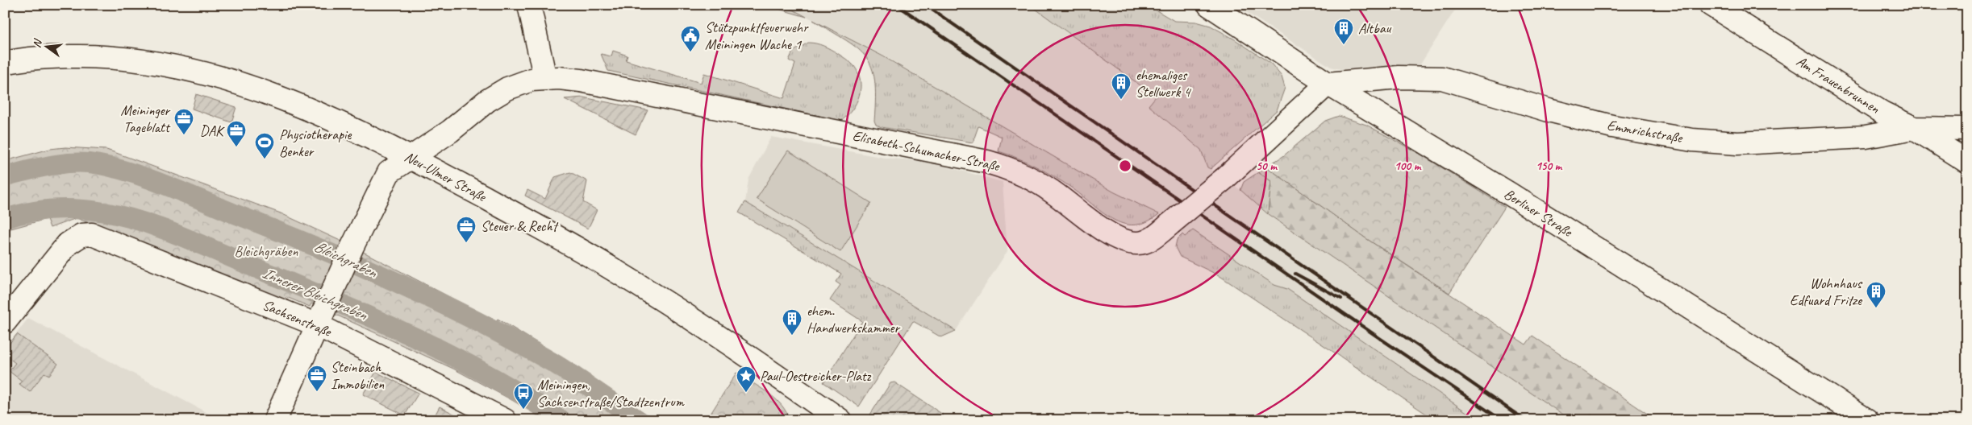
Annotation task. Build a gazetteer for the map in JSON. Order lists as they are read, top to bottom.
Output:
{
  "streets": {
    "street": [
      "Am Frauenbrunnen",
      "Emmrichstraße",
      "Elisabeth-Schumacher-Straße",
      "Neu-Ulmer Straße",
      "Berliner Straße",
      "Sachsenstraße"
    ]
  },
  "crossings": [
    ["Am Frauenbrunnen", "Emmrichstraße"],
    ["Emmrichstraße", "Elisabeth-Schumacher-Straße"],
    ["Emmrichstraße", "Berliner Straße"],
    ["Elisabeth-Schumacher-Straße", "Neu-Ulmer Straße"],
    ["Elisabeth-Schumacher-Straße", "Berliner Straße"],
    ["Elisabeth-Schumacher-Straße", "Sachsenstraße"]
  ],
  "water": ["Bleichgraben", "Innerer Bleichgraben"],
  "parks": ["Bleichgräben"],
  "places": {
    "building": [
      "Altbau",
      "ehemaliges Stellwerk 4",
      "Wohnhaus Edfuard Fritze",
      "ehem. Handwerkskammer"
    ],
    "public building": ["Stützpunktfeuerwehr Meiningen Wache 1"],
    "office": [
      "Meininger Tageblatt",
      "DAK",
      "Steuer & Recht",
      "Steinbach Immobilien"
    ],
    "sports": ["Physiotherapie Benker"],
    "place": ["Paul-Oestreicher-Platz"],
    "bus stop": ["Meiningen, Sachsenstraße/Stadtzentrum"]
  },
  "north": "left",
  "rings": ["50 m", "100 m", "150 m"]
}
